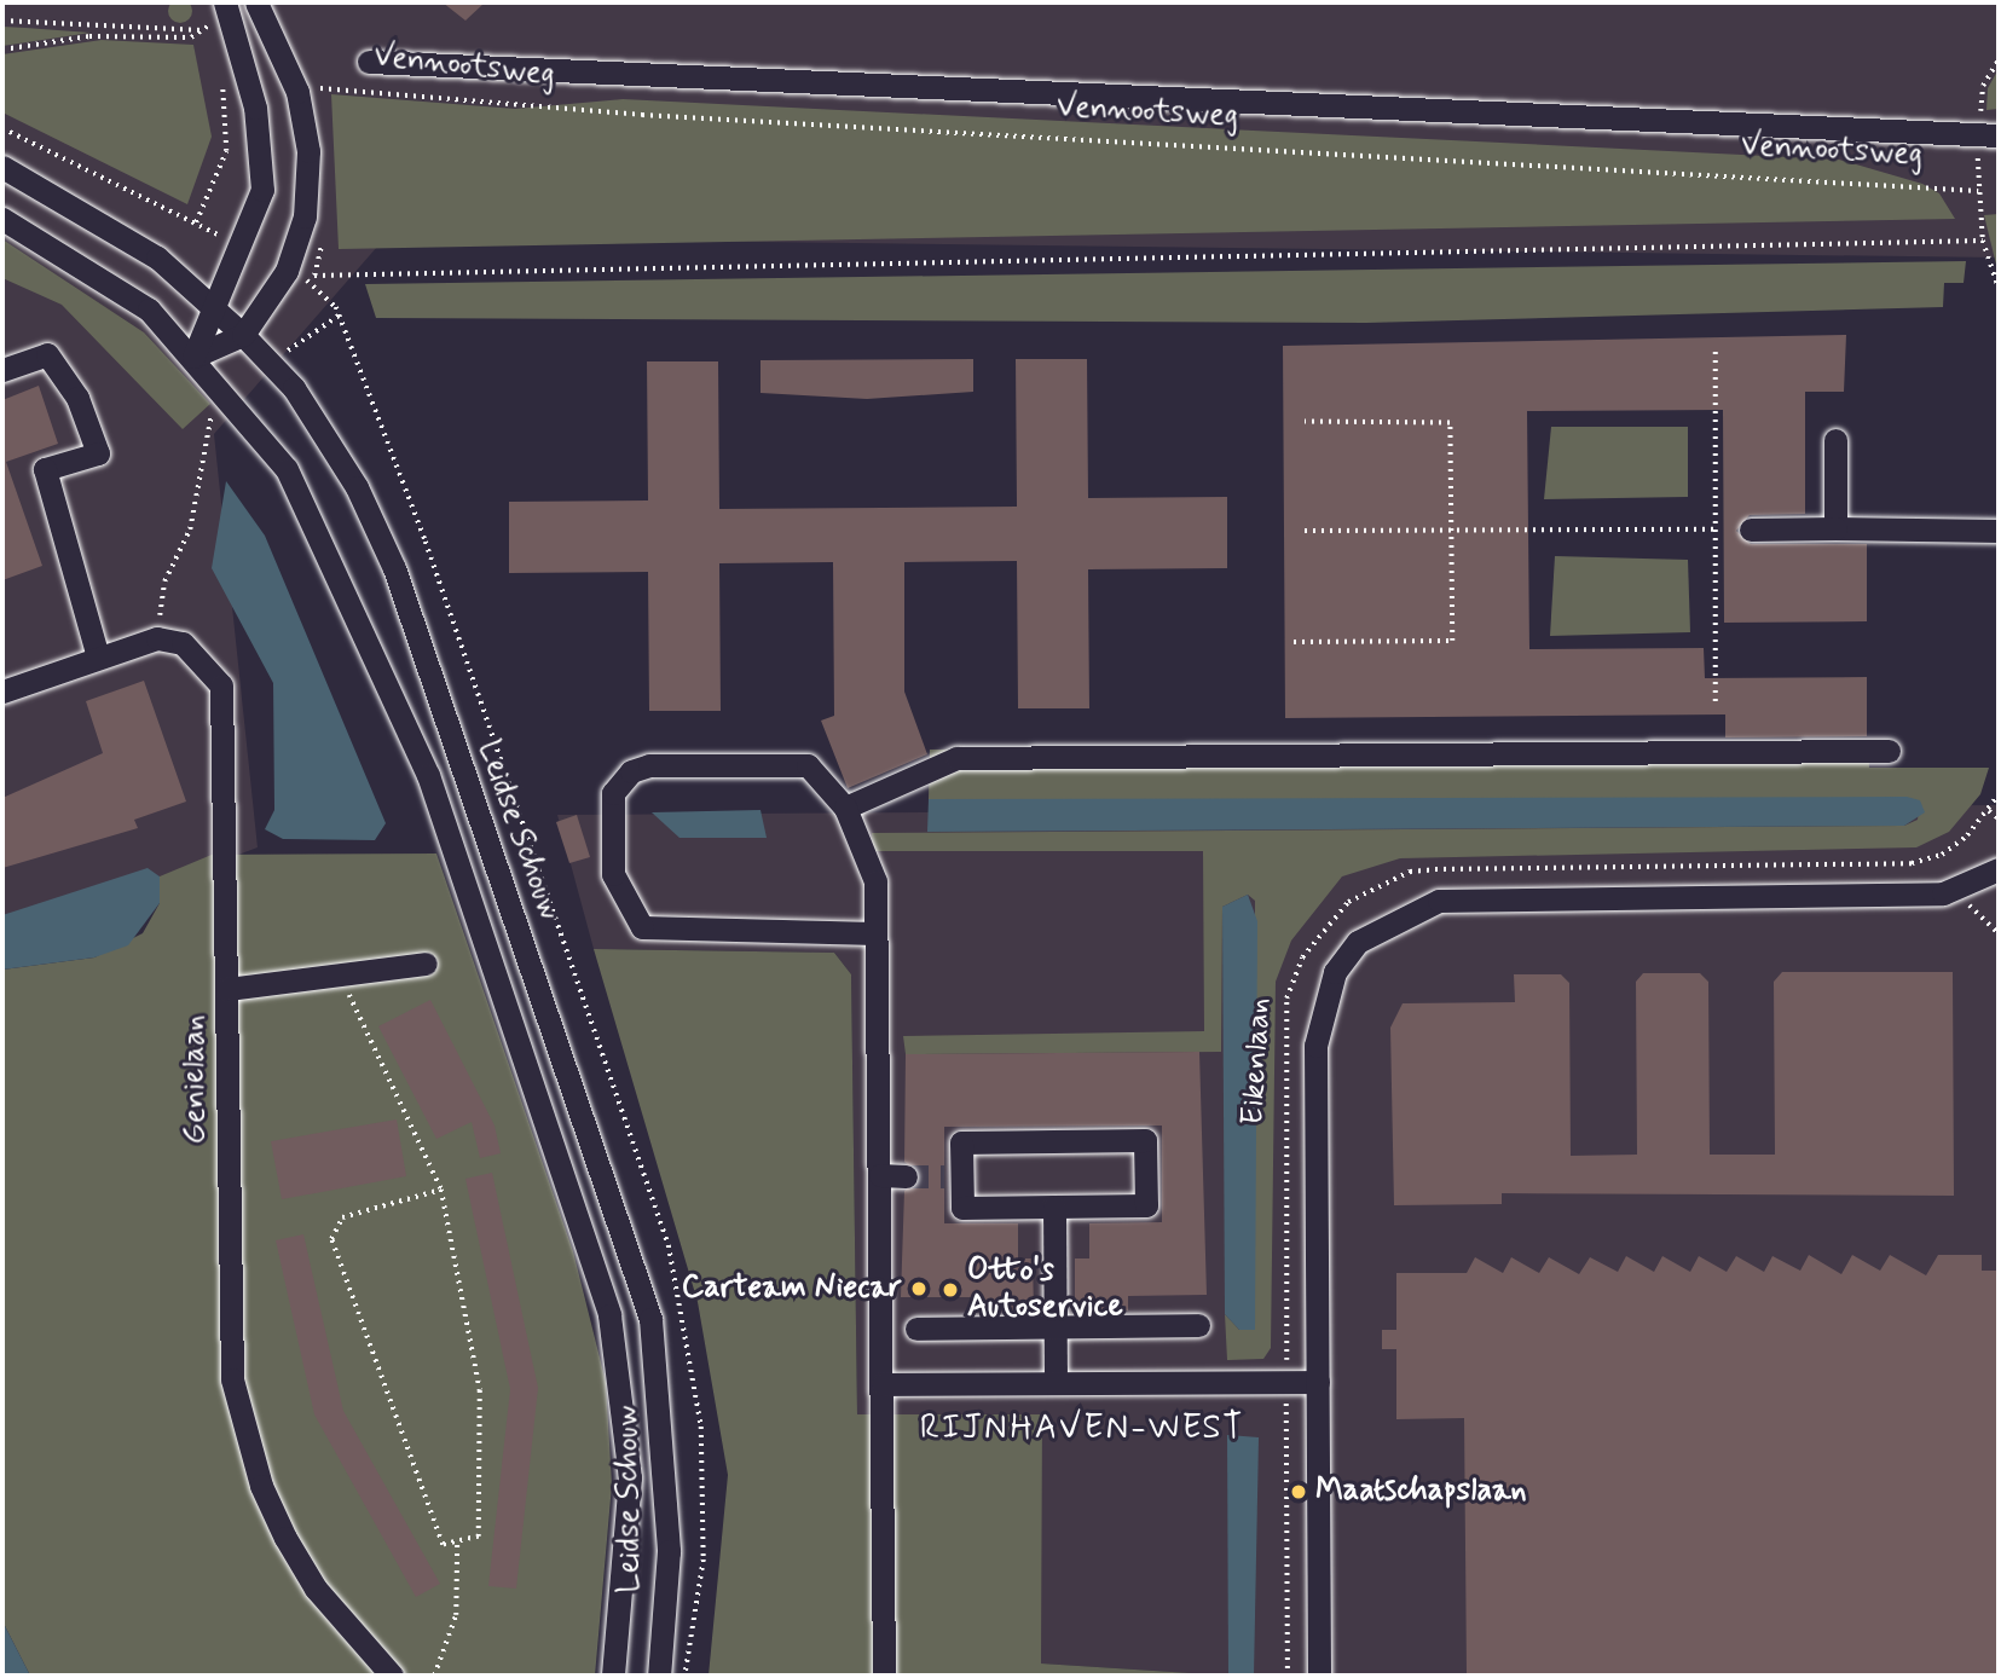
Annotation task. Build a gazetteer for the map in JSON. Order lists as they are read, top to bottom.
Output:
{
  "streets": {
    "street": [
      "Vennootsweg",
      "Leidse Schouw",
      "Eikenlaan",
      "Genielaan"
    ]
  },
  "districts": ["RIJNHAVEN-WEST"],
  "places": ["Carteam Niecar", "Otto's Autoservice", "Maatschapslaan"]
}
